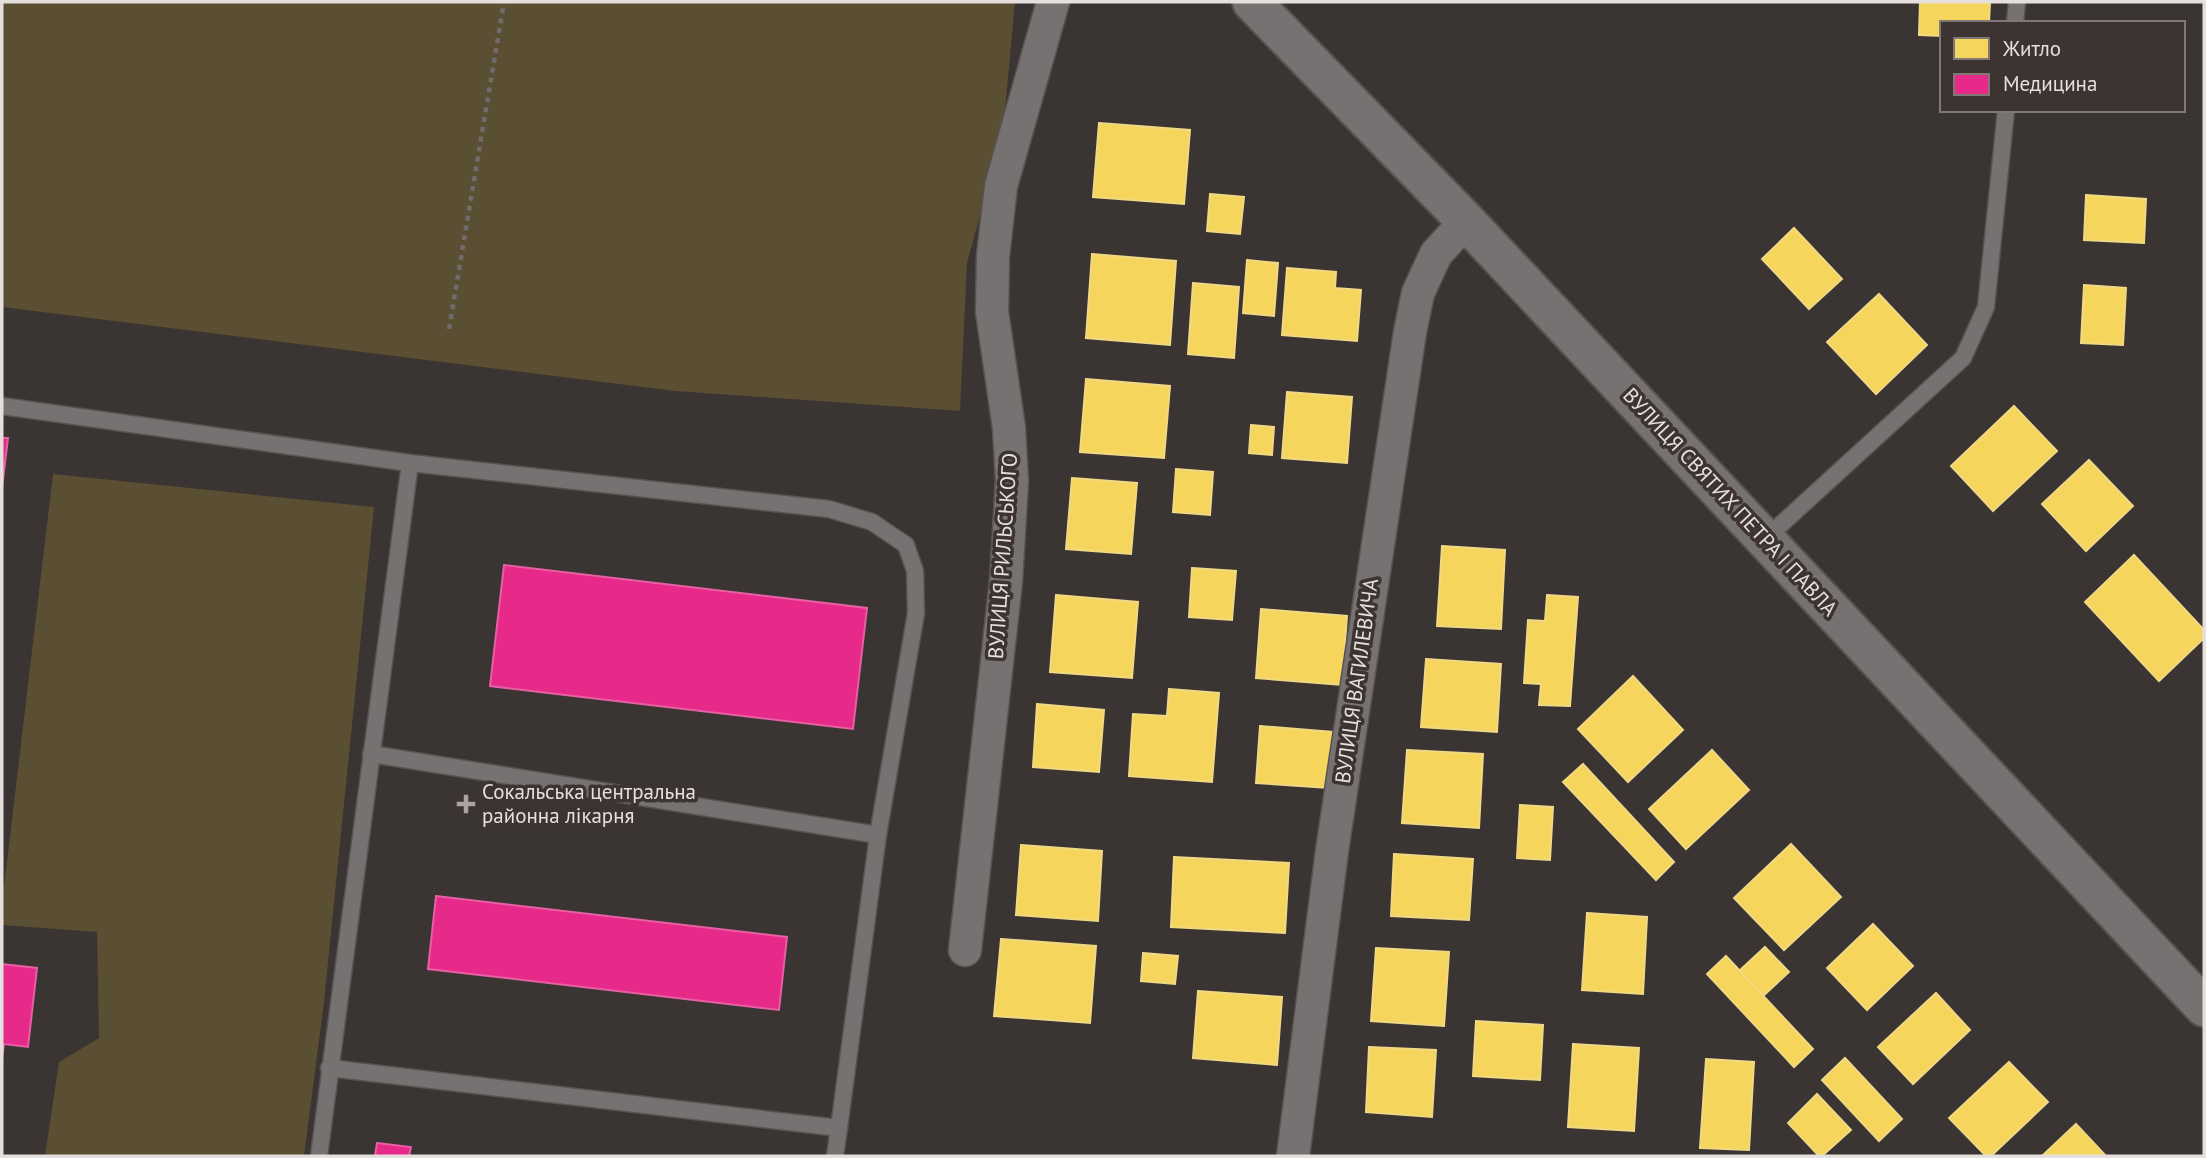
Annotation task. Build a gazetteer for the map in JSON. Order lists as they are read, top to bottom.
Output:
{
  "streets": {
    "street": ["ВУЛИЦЯ СВЯТИХ ПЕТРА І ПАВЛА", "ВУЛИЦЯ РИЛЬСЬКОГО", "ВУЛИЦЯ ВАГИЛЕВИЧА"]
  },
  "crossings": [
    ["ВУЛИЦЯ СВЯТИХ ПЕТРА І ПАВЛА", "ВУЛИЦЯ ВАГИЛЕВИЧА"]
  ],
  "places": {
    "health": ["Сокальська центральна районна лікарня"]
  },
  "legend": ["Житло", "Медицина"]
}
